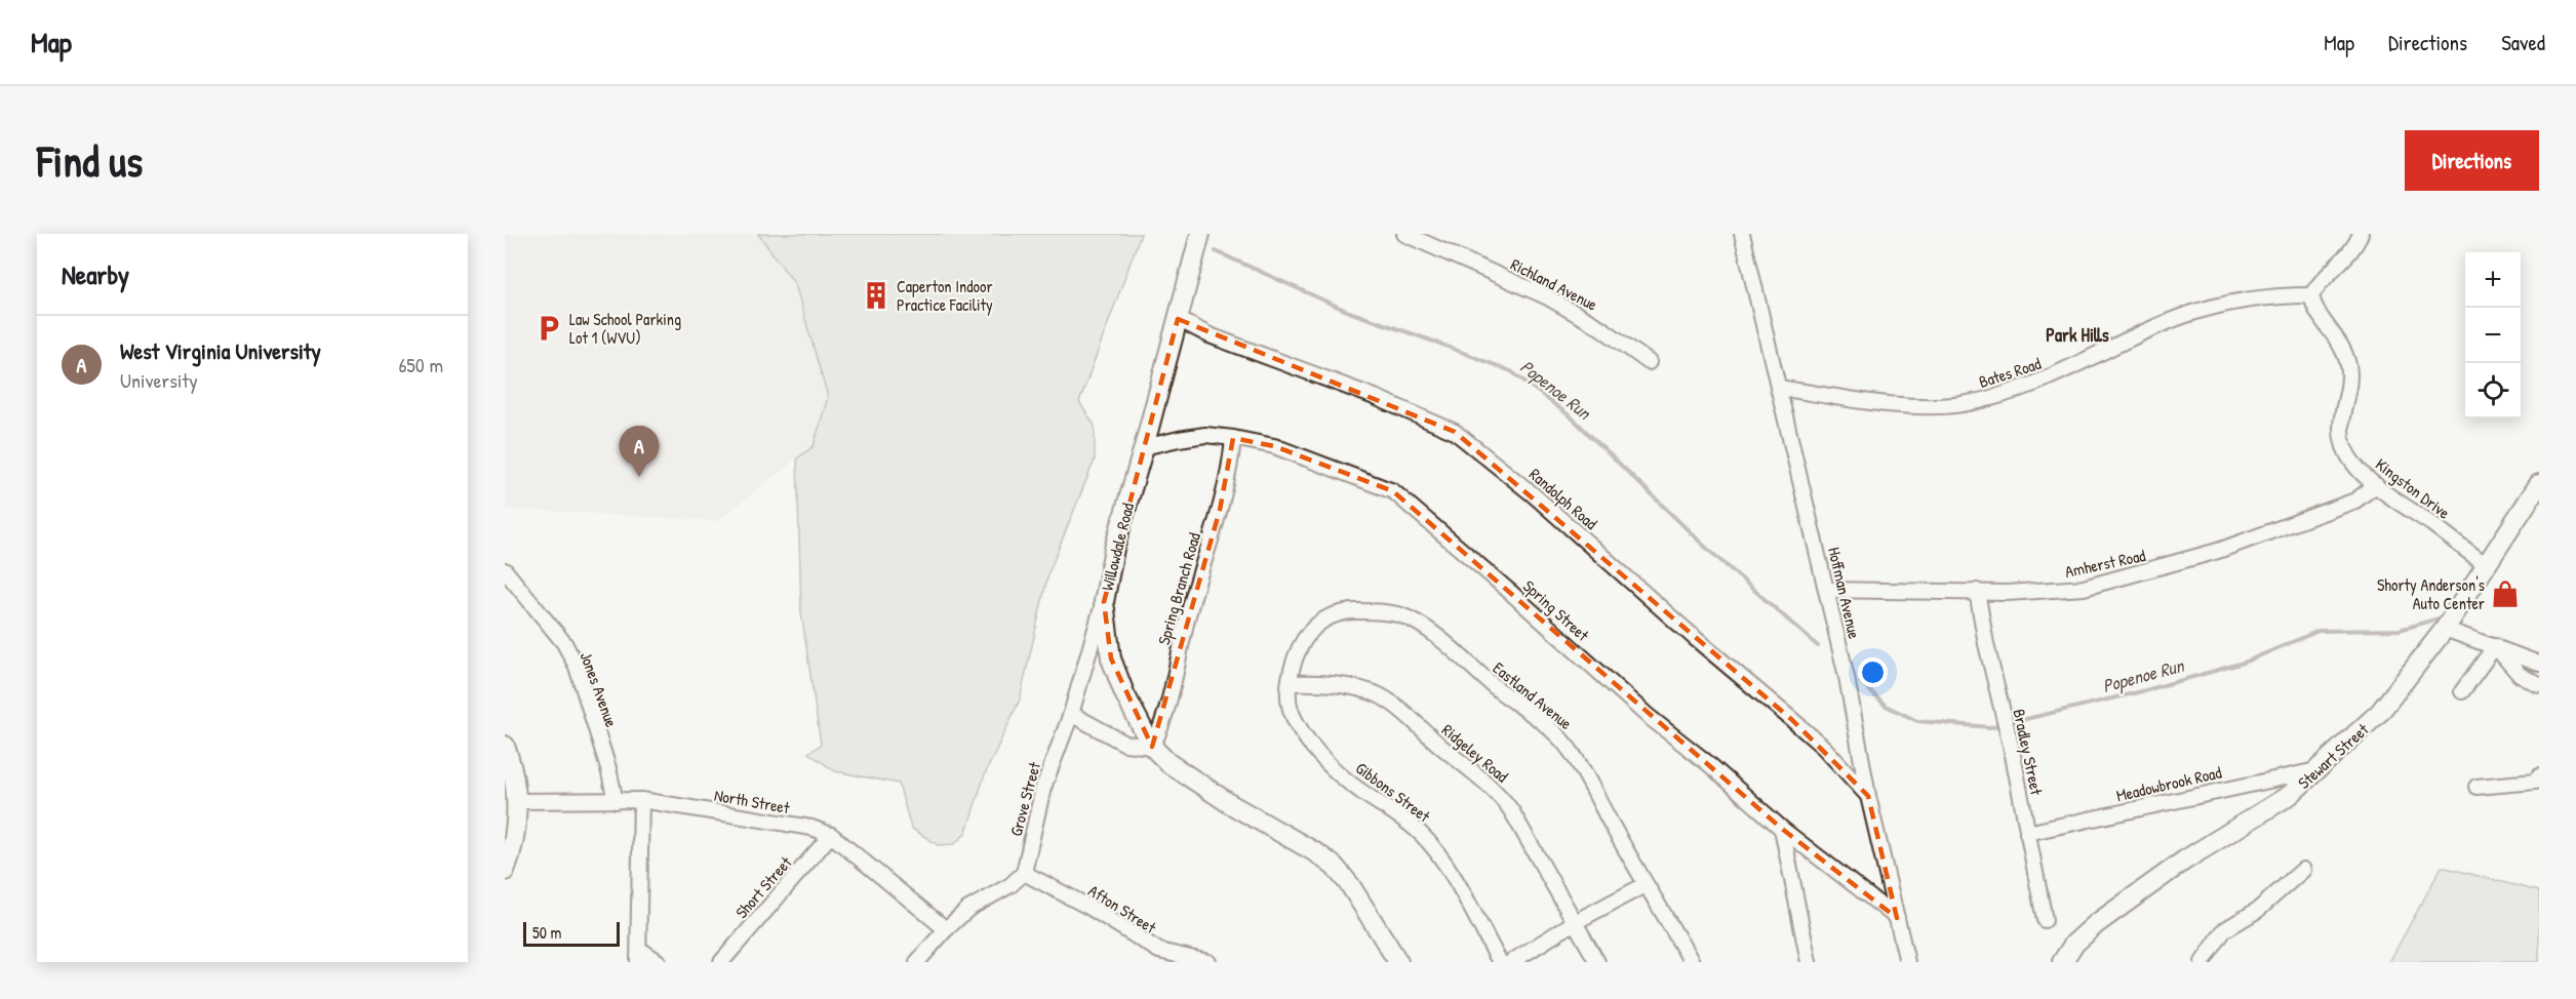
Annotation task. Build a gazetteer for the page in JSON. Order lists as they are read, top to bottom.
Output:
{
  "streets": {
    "street": [
      "Richland Avenue",
      "Bates Road",
      "Kingston Drive",
      "Randolph Road",
      "Willowdale Road",
      "Amherst Road",
      "Spring Branch Road",
      "Hoffman Avenue",
      "Spring Street",
      "Jones Avenue",
      "Eastland Avenue",
      "Bradley Street",
      "Ridgeley Road",
      "Stewart Street",
      "Meadowbrook Road",
      "Gibbons Street",
      "Grove Street",
      "North Street",
      "Short Street",
      "Afton Street"
    ]
  },
  "crossings": [
    ["Bates Road", "Kingston Drive"],
    ["Bates Road", "Hoffman Avenue"],
    ["Kingston Drive", "Amherst Road"],
    ["Kingston Drive", "Stewart Street"],
    ["Randolph Road", "Willowdale Road"],
    ["Randolph Road", "Hoffman Avenue"],
    ["Willowdale Road", "Spring Branch Road"],
    ["Willowdale Road", "Spring Street"],
    ["Willowdale Road", "Grove Street"],
    ["Amherst Road", "Hoffman Avenue"],
    ["Amherst Road", "Bradley Street"],
    ["Spring Branch Road", "Spring Street"],
    ["Hoffman Avenue", "Spring Street"],
    ["Jones Avenue", "North Street"],
    ["Eastland Avenue", "Ridgeley Road"],
    ["Eastland Avenue", "Gibbons Street"],
    ["Bradley Street", "Meadowbrook Road"],
    ["Ridgeley Road", "Gibbons Street"],
    ["Stewart Street", "Meadowbrook Road"],
    ["Grove Street", "Afton Street"],
    ["North Street", "Short Street"]
  ],
  "districts": ["Park Hills"],
  "water": ["Popenoe Run"],
  "places": {
    "building": ["Caperton Indoor Practice Facility"],
    "parking": ["Law School Parking Lot 1 (WVU)"],
    "shop": ["Shorty Anderson's Auto Center"]
  },
  "scale_bar": "50 m",
  "page": {
    "header": "Map",
    "nav": ["Map", "Directions", "Saved"],
    "buttons": "Directions",
    "title": "Find us",
    "heading": "Nearby",
    "map_buttons": ["+", "−"],
    "list": [
      {
        "mark": "A",
        "name": "West Virginia University",
        "note": "University",
        "value": "650 m"
      }
    ],
    "pins": "A",
    "scale": "50 m"
  }
}
